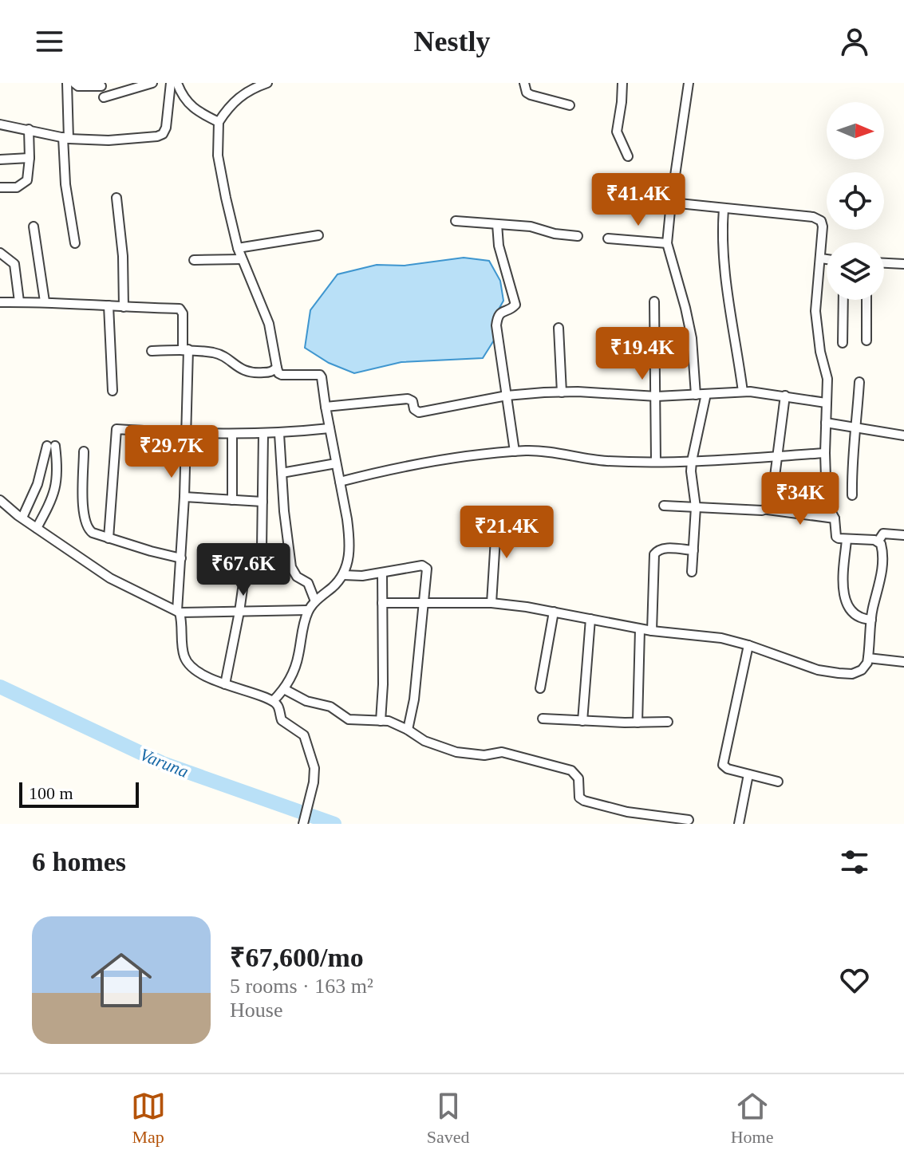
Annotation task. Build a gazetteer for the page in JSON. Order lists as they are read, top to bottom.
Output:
{
  "water": ["Varuna"],
  "scale_bar": "100 m",
  "north": "right",
  "page": {
    "header": "Nestly",
    "price": [
      "₹41.4K",
      "₹19.4K",
      "₹29.7K",
      "₹34K",
      "₹21.4K",
      "₹67.6K"
    ],
    "scale": "100 m",
    "heading": "6 homes",
    "list": [
      {
        "name": "₹67,600/mo",
        "note": "5 rooms · 163 m² · House"
      }
    ],
    "tabs": ["Map", "Saved", "Home"]
  }
}
